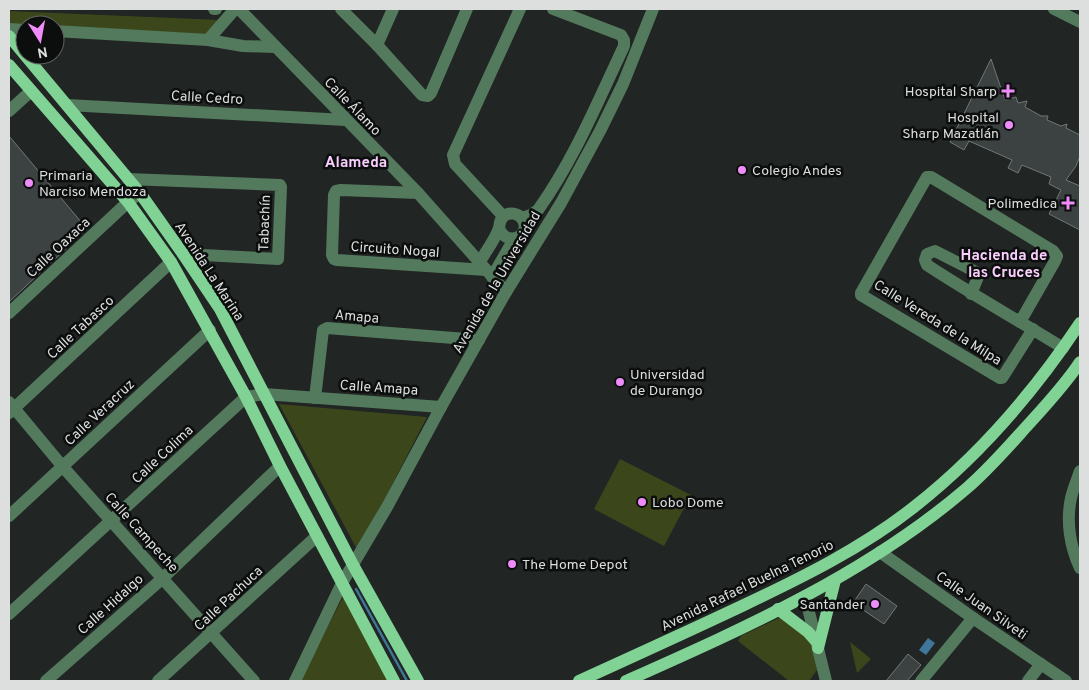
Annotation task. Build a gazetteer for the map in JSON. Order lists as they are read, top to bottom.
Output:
{
  "streets": {
    "main road": ["Avenida La Marina", "Avenida Rafael Buelna Tenorio"],
    "street": [
      "Calle Cedro",
      "Calle Álamo",
      "Tabachín",
      "Calle Oaxaca",
      "Circuito Nogal",
      "Avenida de la Universidad",
      "Amapa",
      "Calle Vereda de la Milpa",
      "Calle Tabasco",
      "Calle Amapa",
      "Calle Veracruz",
      "Calle Colima",
      "Calle Campeche",
      "Calle Pachuca",
      "Calle Hidalgo",
      "Calle Juan Silveti"
    ]
  },
  "crossings": [
    ["Calle Cedro", "Calle Álamo"],
    ["Calle Cedro", "Avenida La Marina"],
    ["Calle Álamo", "Circuito Nogal"],
    ["Calle Álamo", "Avenida de la Universidad"],
    ["Tabachín", "Avenida La Marina"],
    ["Calle Oaxaca", "Avenida La Marina"],
    ["Avenida La Marina", "Avenida de la Universidad"],
    ["Avenida La Marina", "Calle Tabasco"],
    ["Avenida La Marina", "Calle Veracruz"],
    ["Avenida La Marina", "Calle Colima"],
    ["Avenida La Marina", "Calle Pachuca"],
    ["Avenida La Marina", "Calle Hidalgo"],
    ["Avenida de la Universidad", "Amapa"],
    ["Avenida de la Universidad", "Calle Amapa"],
    ["Amapa", "Calle Amapa"],
    ["Calle Tabasco", "Calle Campeche"],
    ["Calle Veracruz", "Calle Campeche"],
    ["Calle Colima", "Calle Campeche"],
    ["Calle Campeche", "Calle Pachuca"],
    ["Calle Campeche", "Calle Hidalgo"]
  ],
  "districts": ["Alameda", "Hacienda de las Cruces"],
  "places": {
    "health": ["Hospital Sharp", "Polimedica"],
    "other": [
      "Hospital Sharp Mazatlán",
      "Colegio Andes",
      "Primaria Narciso Mendoza",
      "Universidad de Durango",
      "Lobo Dome",
      "The Home Depot",
      "Santander"
    ]
  },
  "north": "bottom"
}
